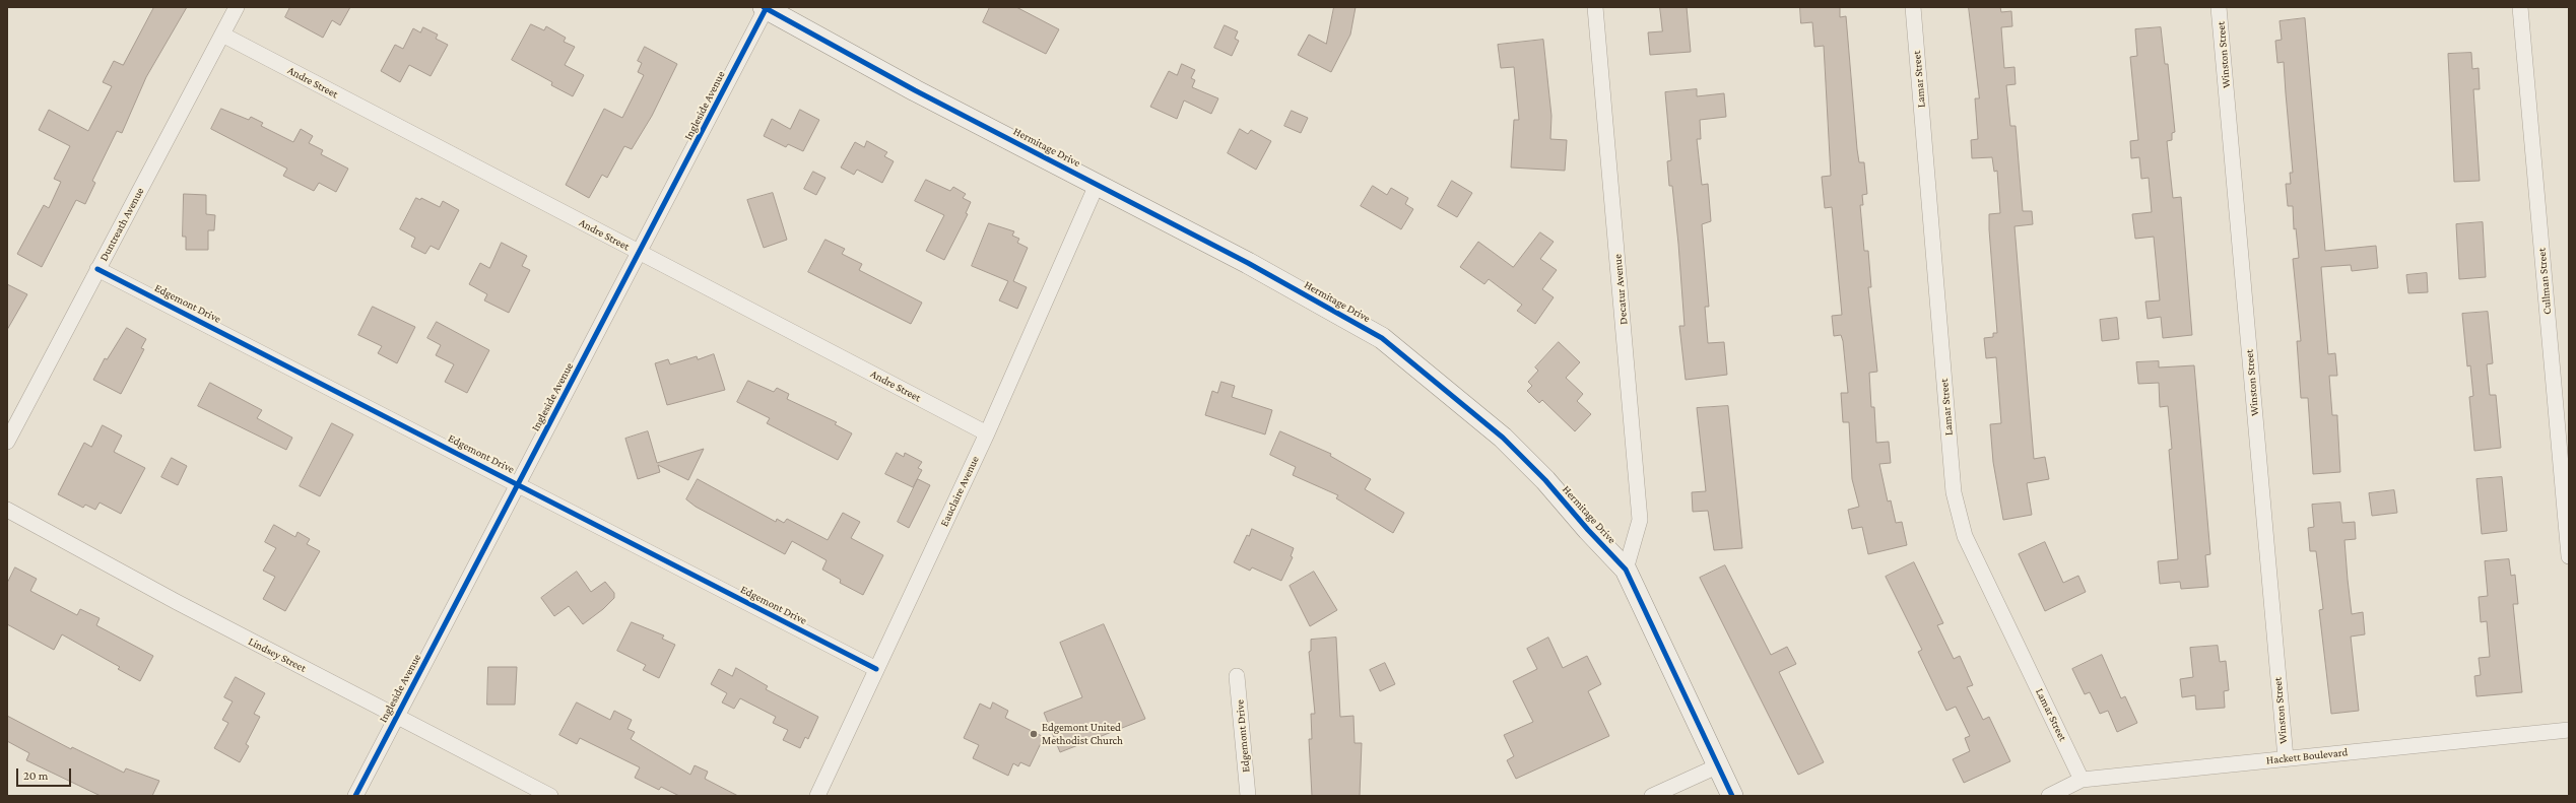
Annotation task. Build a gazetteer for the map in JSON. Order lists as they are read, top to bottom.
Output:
{
  "streets": {
    "street": [
      "Winston Street",
      "Lamar Street",
      "Andre Street",
      "Ingleside Avenue",
      "Hermitage Drive",
      "Duntreath Avenue",
      "Cullman Street",
      "Decatur Avenue",
      "Edgemont Drive",
      "Eauclaire Avenue",
      "Lindsey Street",
      "Hackett Boulevard"
    ]
  },
  "crossings": [
    ["Winston Street", "Hackett Boulevard"],
    ["Lamar Street", "Hackett Boulevard"],
    ["Andre Street", "Ingleside Avenue"],
    ["Andre Street", "Duntreath Avenue"],
    ["Andre Street", "Eauclaire Avenue"],
    ["Ingleside Avenue", "Hermitage Drive"],
    ["Ingleside Avenue", "Edgemont Drive"],
    ["Ingleside Avenue", "Lindsey Street"],
    ["Hermitage Drive", "Decatur Avenue"],
    ["Hermitage Drive", "Eauclaire Avenue"],
    ["Duntreath Avenue", "Edgemont Drive"],
    ["Edgemont Drive", "Eauclaire Avenue"]
  ],
  "places": ["Edgemont United Methodist Church"],
  "scale_bar": "20 m"
}
